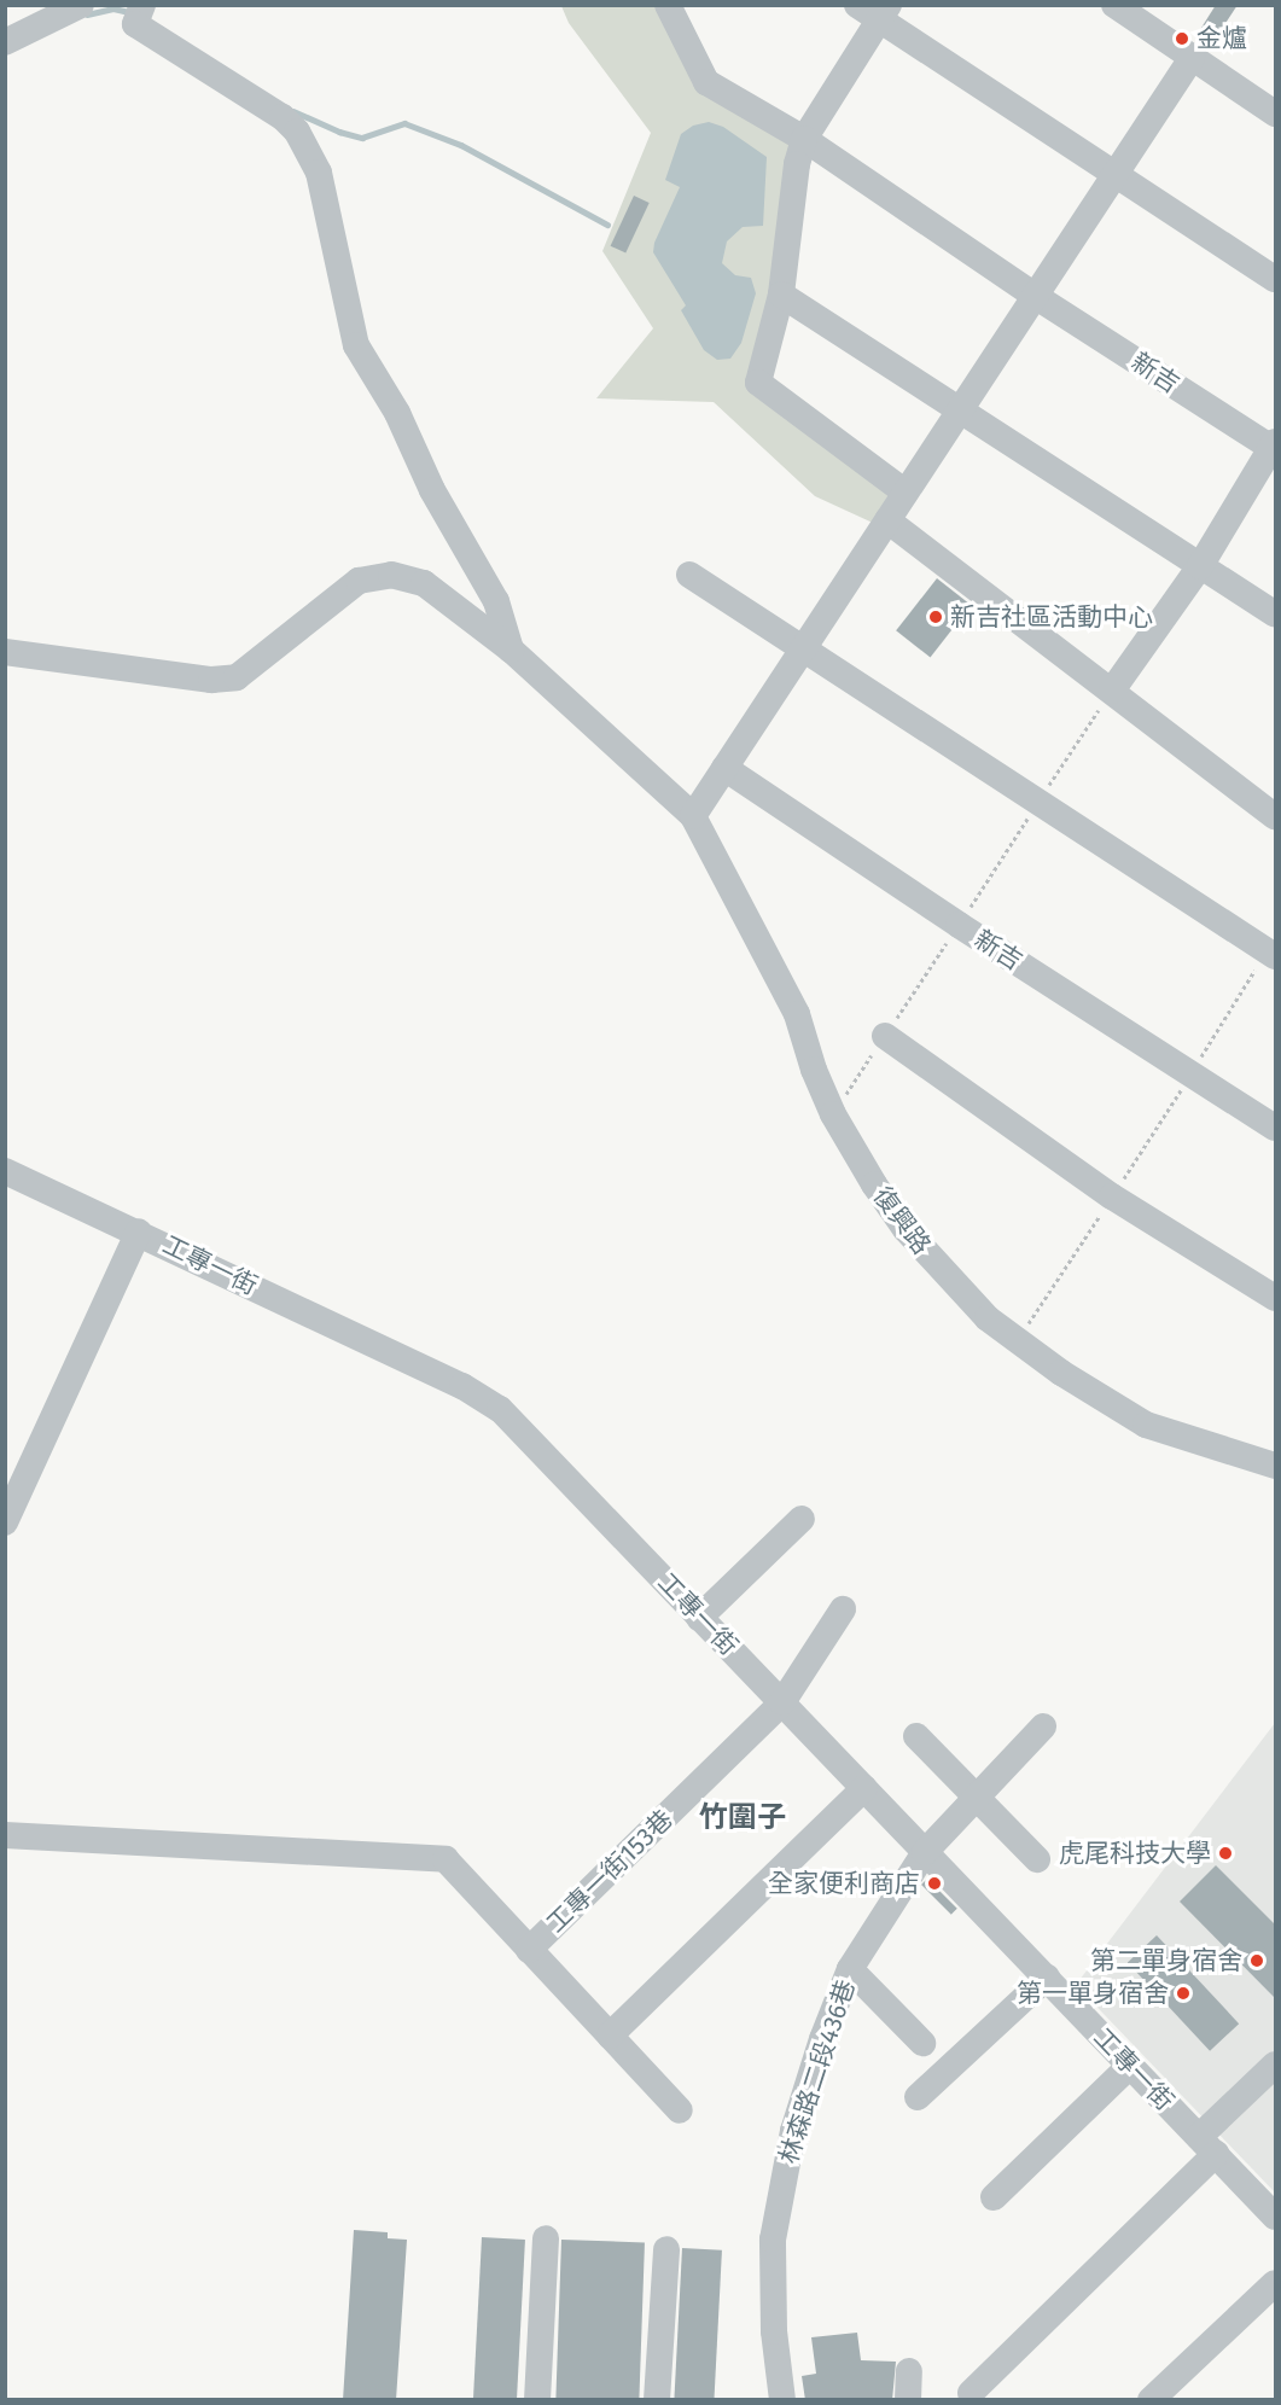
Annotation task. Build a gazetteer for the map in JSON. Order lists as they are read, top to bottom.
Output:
{
  "streets": {
    "street": [
      "新吉",
      "復興路",
      "工專一街",
      "工專一街153巷",
      "林森路二段436巷"
    ]
  },
  "crossings": [
    ["工專一街", "工專一街153巷"],
    ["工專一街", "林森路二段436巷"]
  ],
  "districts": ["竹圍子"],
  "places": [
    "金爐",
    "新吉社區活動中心",
    "虎尾科技大學",
    "全家便利商店",
    "第二單身宿舍",
    "第一單身宿舍"
  ]
}
